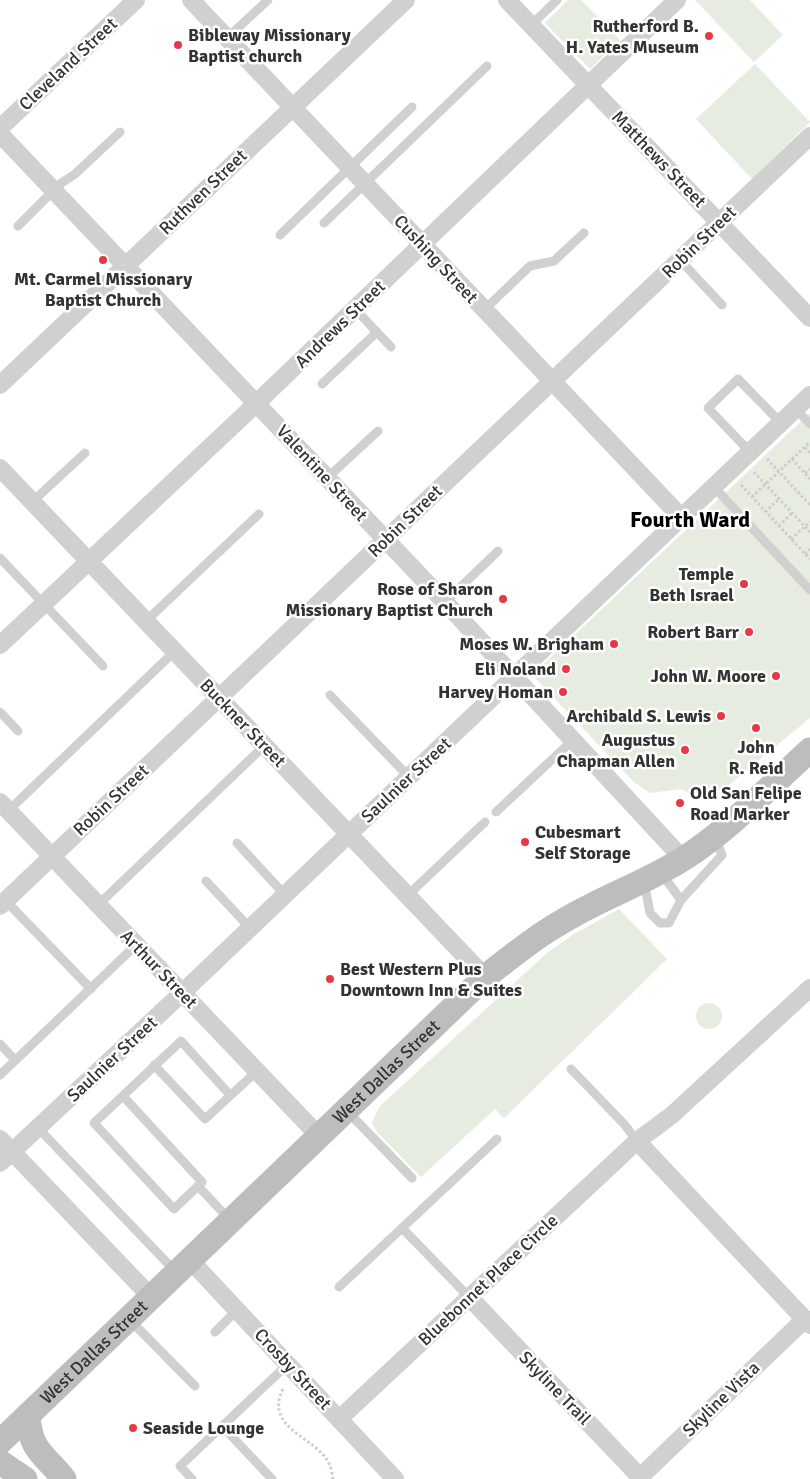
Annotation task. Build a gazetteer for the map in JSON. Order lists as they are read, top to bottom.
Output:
{
  "streets": {
    "main road": ["West Dallas Street"],
    "street": [
      "Cleveland Street",
      "Matthews Street",
      "Ruthven Street",
      "Robin Street",
      "Cushing Street",
      "Andrews Street",
      "Valentine Street",
      "Buckner Street",
      "Saulnier Street",
      "Arthur Street",
      "Bluebonnet Place Circle",
      "Crosby Street",
      "Skyline Trail",
      "Skyline Vista"
    ]
  },
  "crossings": [
    ["Matthews Street", "Robin Street"],
    ["Matthews Street", "Andrews Street"],
    ["Ruthven Street", "Cushing Street"],
    ["Ruthven Street", "Valentine Street"],
    ["Robin Street", "Cushing Street"],
    ["Robin Street", "Valentine Street"],
    ["Robin Street", "Buckner Street"],
    ["Robin Street", "Arthur Street"],
    ["Cushing Street", "Andrews Street"],
    ["Cushing Street", "Saulnier Street"],
    ["Andrews Street", "Valentine Street"],
    ["Andrews Street", "Buckner Street"],
    ["Valentine Street", "Saulnier Street"],
    ["Valentine Street", "West Dallas Street"],
    ["Buckner Street", "Saulnier Street"],
    ["Buckner Street", "West Dallas Street"],
    ["Saulnier Street", "Arthur Street"],
    ["Arthur Street", "West Dallas Street"],
    ["West Dallas Street", "Crosby Street"],
    ["Bluebonnet Place Circle", "Crosby Street"],
    ["Bluebonnet Place Circle", "Skyline Trail"],
    ["Skyline Trail", "Skyline Vista"]
  ],
  "districts": ["Fourth Ward"],
  "places": [
    "Rutherford B. H. Yates Museum",
    "Bibleway Missionary Baptist church",
    "Mt. Carmel Missionary Baptist Church",
    "Temple Beth Israel",
    "Rose of Sharon Missionary Baptist Church",
    "Robert Barr",
    "Moses W. Brigham",
    "Eli Noland",
    "John W. Moore",
    "Harvey Homan",
    "Archibald S. Lewis",
    "John R. Reid",
    "Augustus Chapman Allen",
    "Old San Felipe Road Marker",
    "Cubesmart Self Storage",
    "Best Western Plus Downtown Inn & Suites",
    "Seaside Lounge"
  ]
}
